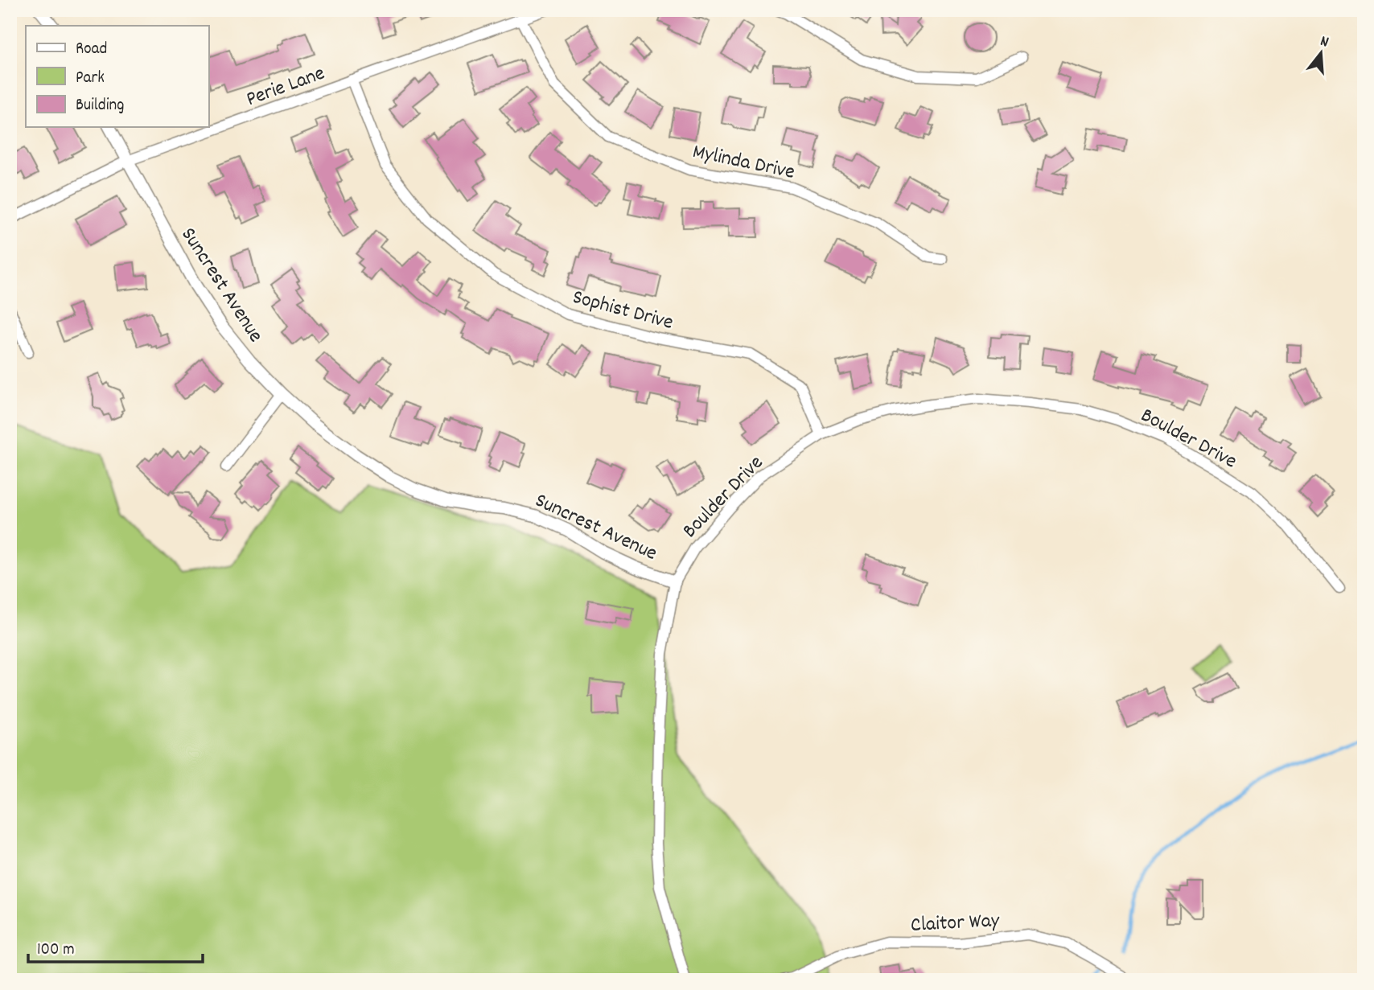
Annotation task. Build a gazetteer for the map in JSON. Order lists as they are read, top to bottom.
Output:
{
  "streets": {
    "street": [
      "Perie Lane",
      "Mylinda Drive",
      "Suncrest Avenue",
      "Sophist Drive",
      "Boulder Drive",
      "Claitor Way"
    ]
  },
  "crossings": [
    ["Perie Lane", "Mylinda Drive"],
    ["Perie Lane", "Suncrest Avenue"],
    ["Perie Lane", "Sophist Drive"],
    ["Suncrest Avenue", "Boulder Drive"],
    ["Sophist Drive", "Boulder Drive"]
  ],
  "legend": ["Road", "Park", "Building"],
  "scale_bar": "100 m",
  "north": "top"
}
